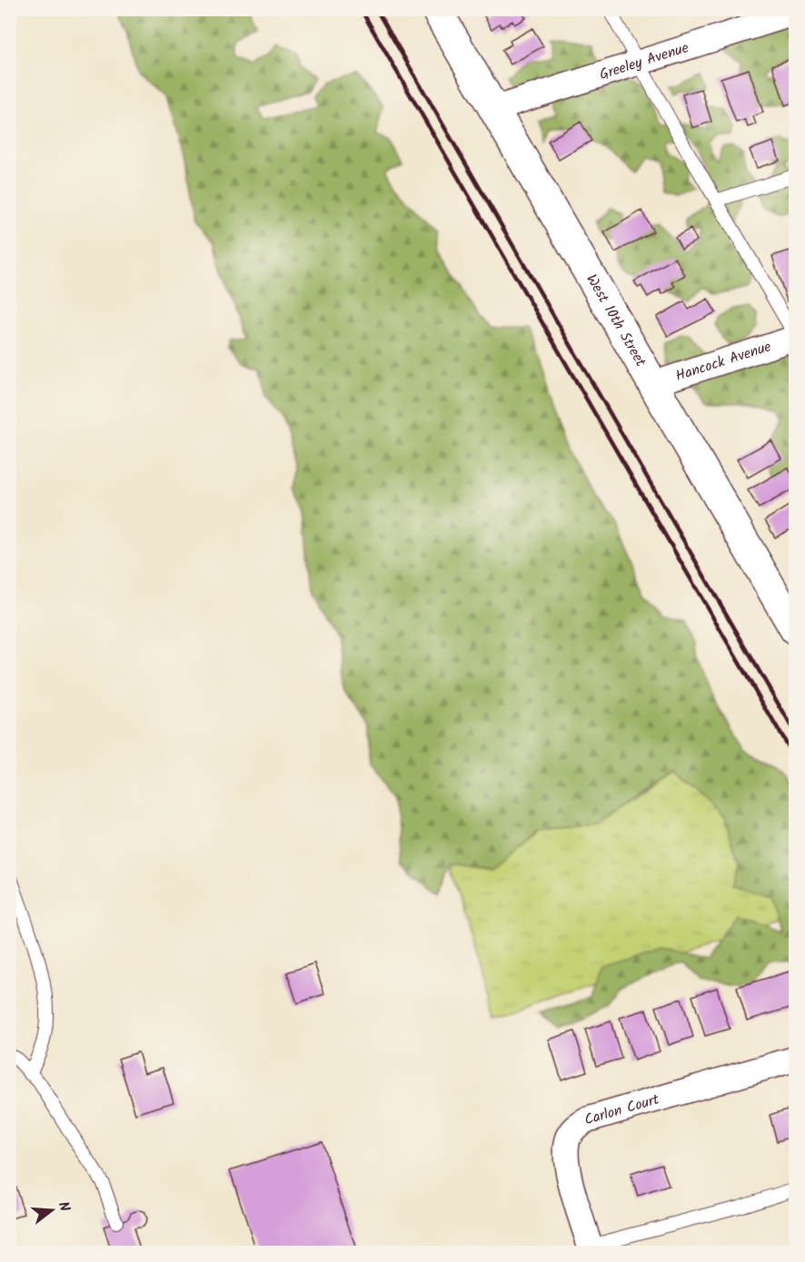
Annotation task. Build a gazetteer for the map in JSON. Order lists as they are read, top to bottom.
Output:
{
  "streets": {
    "street": [
      "Greeley Avenue",
      "West 10th Street",
      "Hancock Avenue",
      "Carlon Court"
    ]
  },
  "crossings": [
    ["Greeley Avenue", "West 10th Street"],
    ["West 10th Street", "Hancock Avenue"]
  ],
  "north": "right"
}
